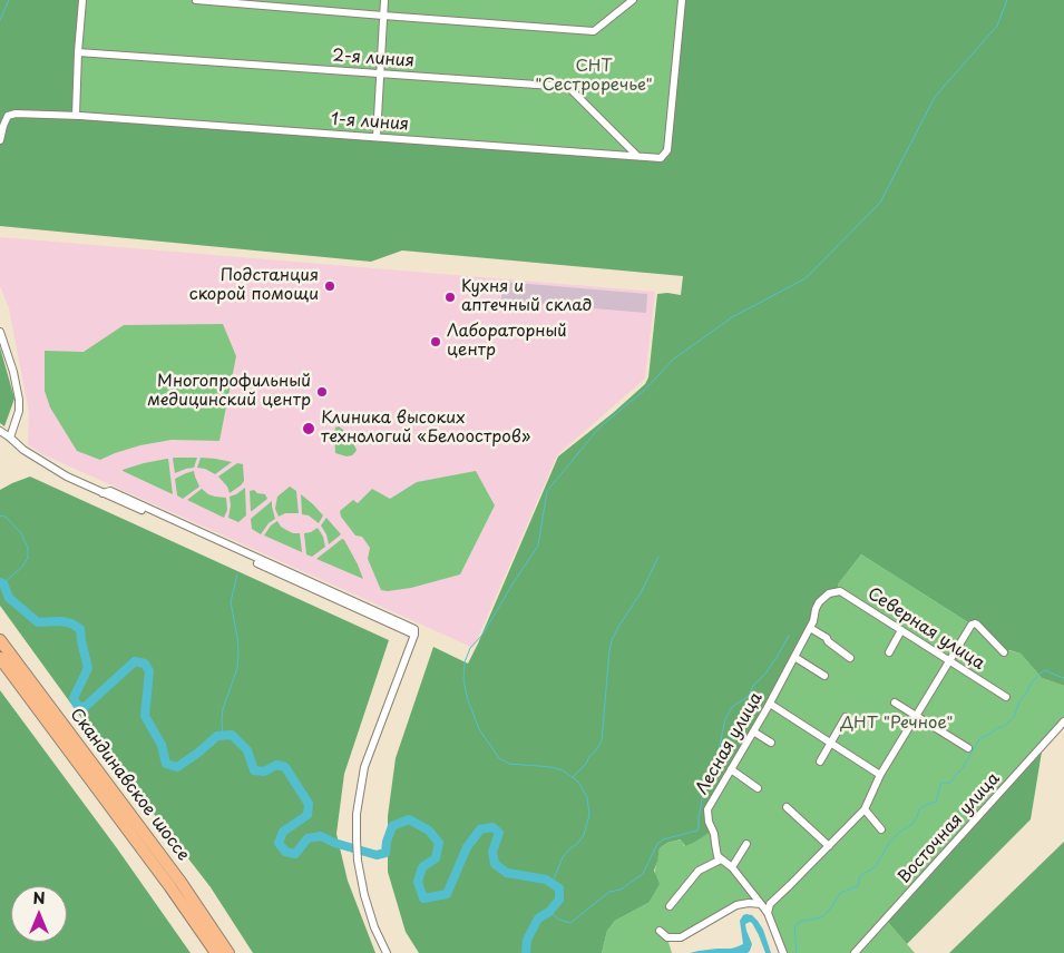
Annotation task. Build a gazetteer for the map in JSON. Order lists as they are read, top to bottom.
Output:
{
  "streets": {
    "highway": ["Скандинавское шоссе"],
    "street": [
      "2-я линия",
      "1-я линия",
      "Северная улица",
      "Лесная улица",
      "Восточная улица"
    ]
  },
  "crossings": [
    ["2-я линия", "1-я линия"],
    ["Северная улица", "Лесная улица"]
  ],
  "parks": ["СНТ \"Сестроречье\"", "ДНТ \"Речное\""],
  "places": [
    "Подстанция скорой помощи",
    "Кухня и аптечный склад",
    "Лабораторный центр",
    "Многопрофильный медицинский центр",
    "Клиника высоких технологий «Белоостров»"
  ],
  "north": "top"
}
